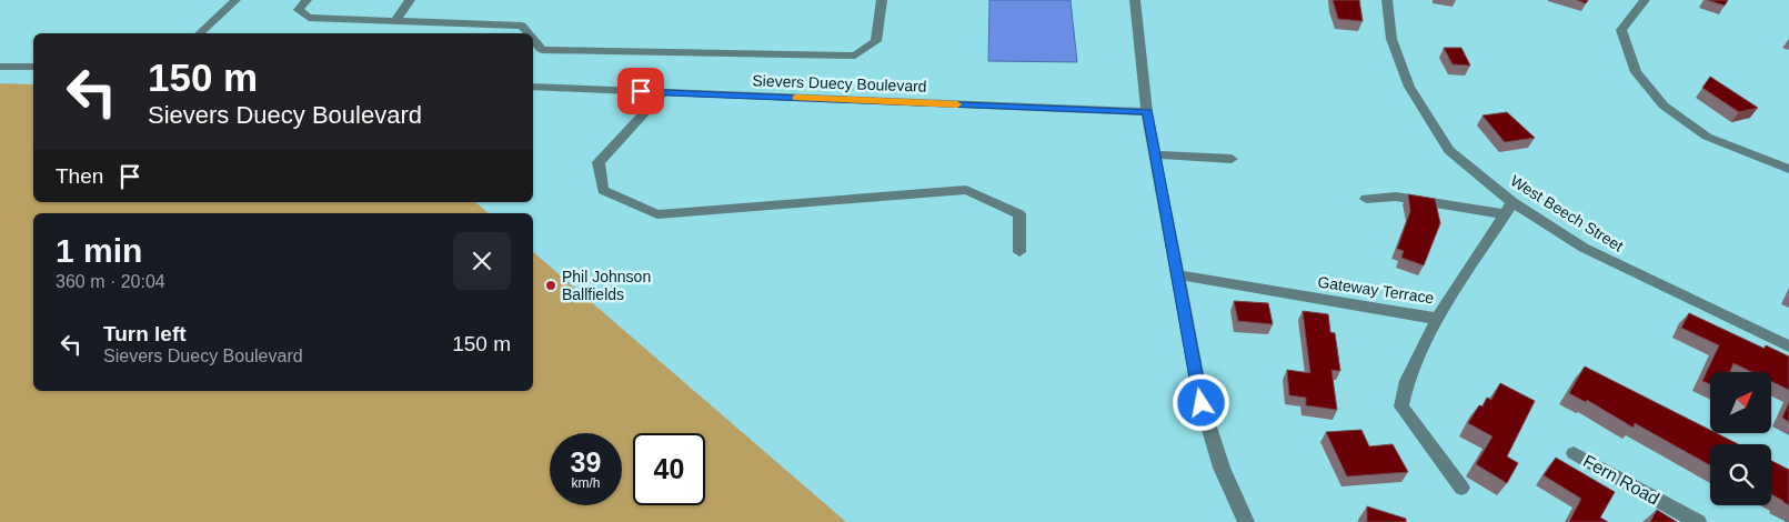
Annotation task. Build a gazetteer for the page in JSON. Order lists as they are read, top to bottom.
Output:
{
  "streets": {
    "street": [
      "Sievers Duecy Boulevard",
      "West Beech Street",
      "Gateway Terrace",
      "Fern Road"
    ]
  },
  "crossings": [
    ["West Beech Street", "Gateway Terrace"]
  ],
  "places": ["Phil Johnson Ballfields"],
  "north": "top right",
  "page": {
    "turn": ["150 m", "Sievers Duecy Boulevard"],
    "then": "Then",
    "heading": ["1 min", "360 m · 20:04"],
    "list": [
      {
        "name": "Turn left",
        "note": "Sievers Duecy Boulevard",
        "value": "150 m"
      }
    ],
    "speed": "39 km/h",
    "limit": "40"
  }
}
